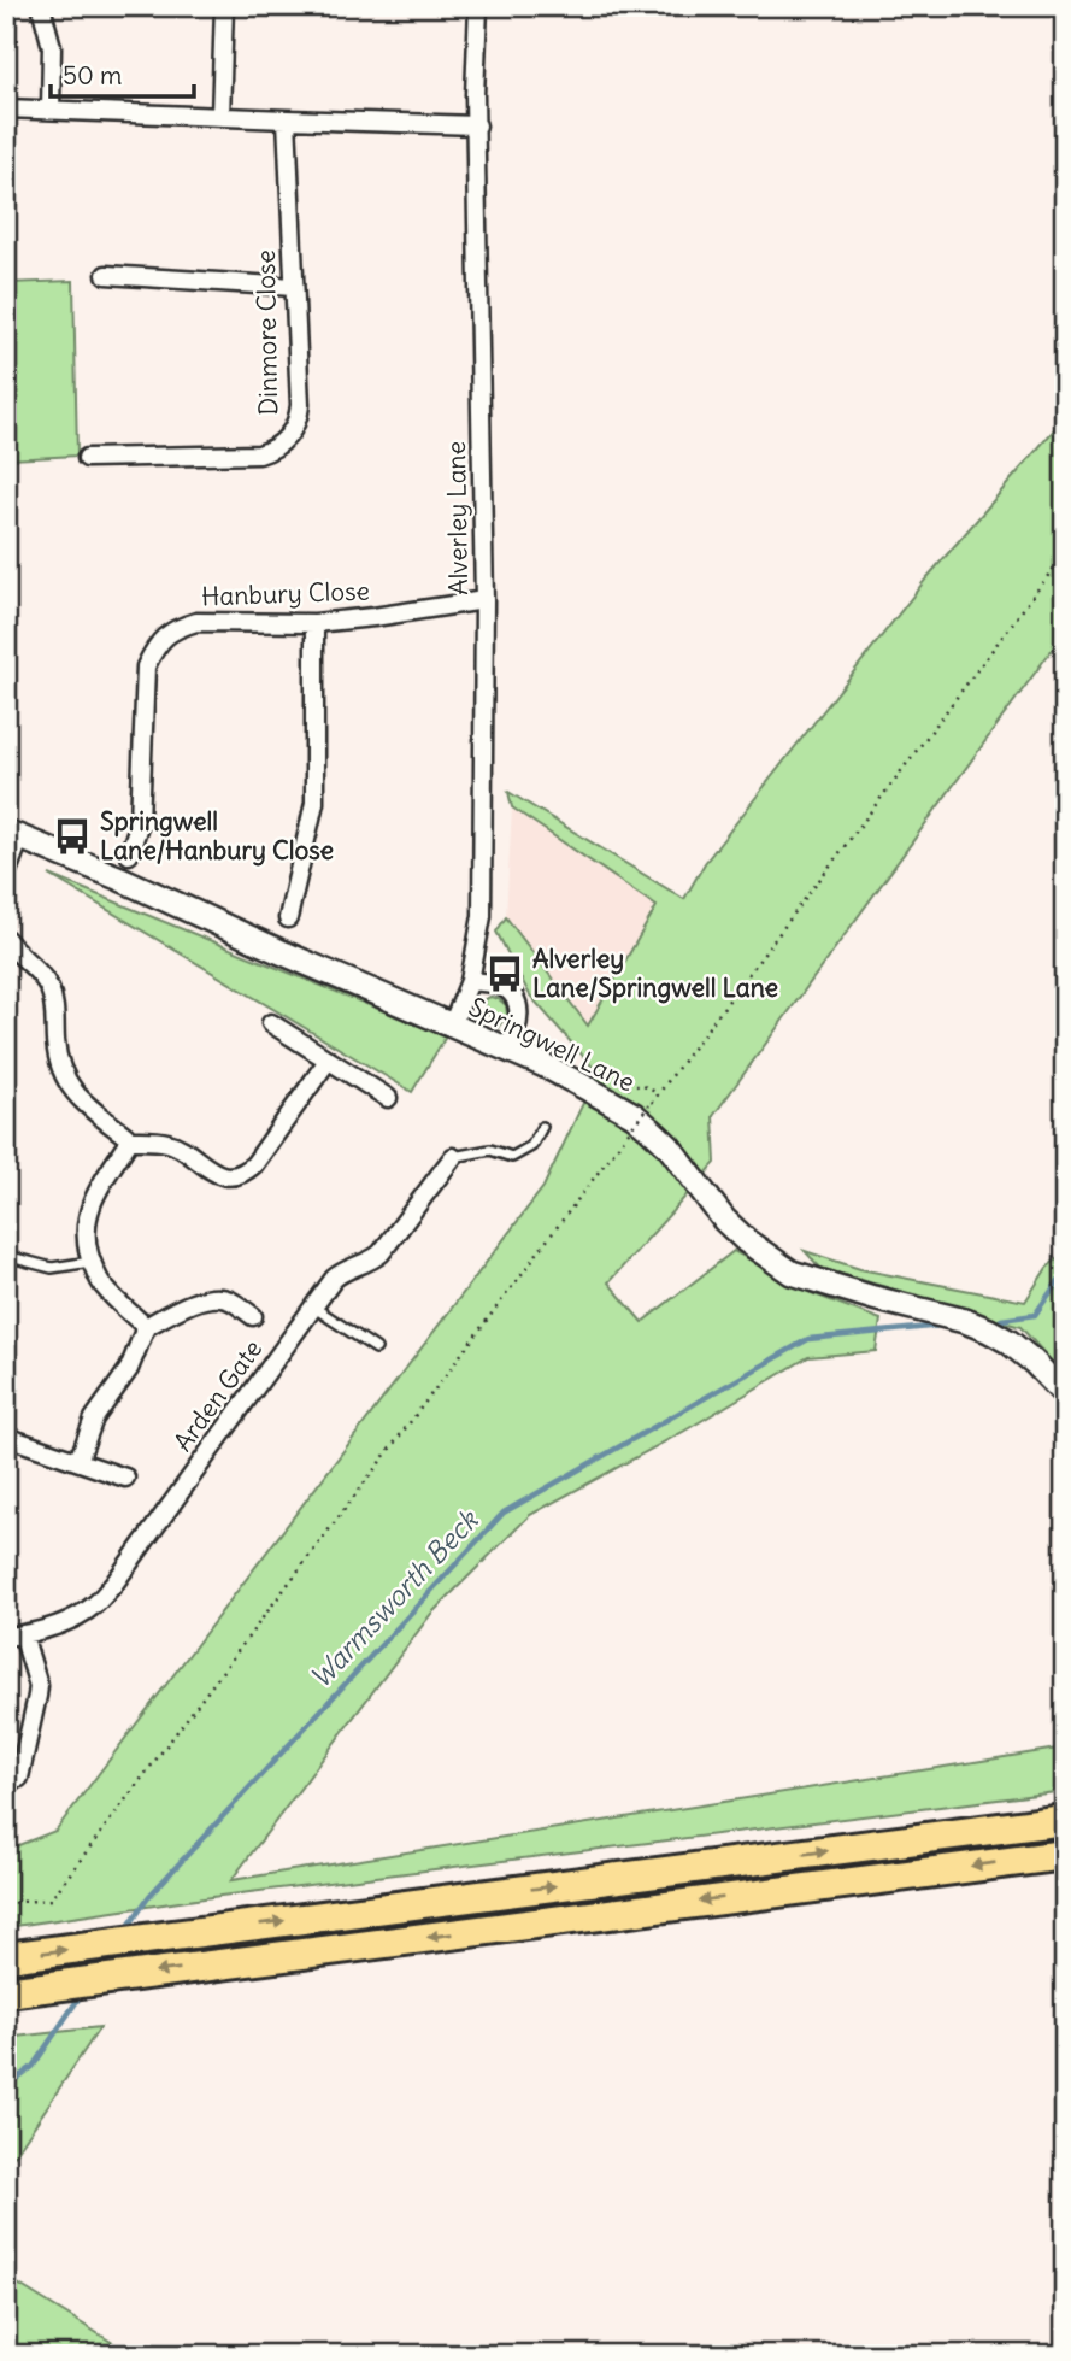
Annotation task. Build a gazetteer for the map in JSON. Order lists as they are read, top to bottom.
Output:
{
  "streets": {
    "street": [
      "Dinmore Close",
      "Alverley Lane",
      "Hanbury Close",
      "Springwell Lane",
      "Arden Gate"
    ]
  },
  "crossings": [
    ["Alverley Lane", "Hanbury Close"],
    ["Alverley Lane", "Springwell Lane"]
  ],
  "water": ["Warmsworth Beck"],
  "places": {
    "bus stop": ["Springwell Lane/Hanbury Close", "Alverley Lane/Springwell Lane"]
  },
  "scale_bar": "50 m"
}
